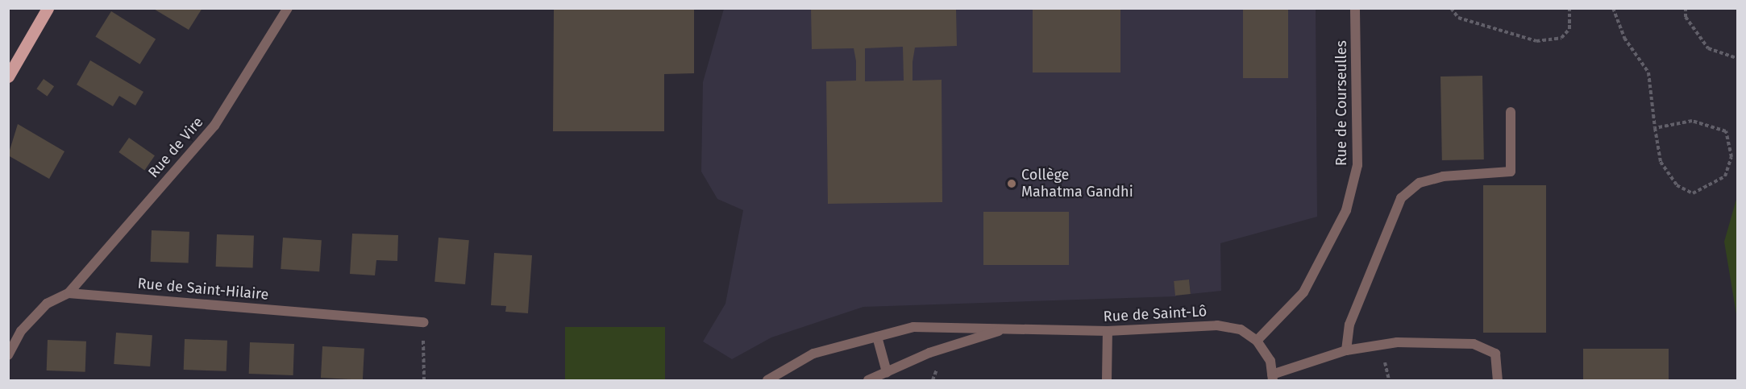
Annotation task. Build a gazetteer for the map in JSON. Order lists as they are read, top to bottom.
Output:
{
  "streets": {
    "street": [
      "Rue de Courseulles",
      "Rue de Vire",
      "Rue de Saint-Hilaire",
      "Rue de Saint-Lô"
    ]
  },
  "crossings": [
    ["Rue de Courseulles", "Rue de Saint-Lô"],
    ["Rue de Vire", "Rue de Saint-Hilaire"]
  ],
  "places": ["Collège Mahatma Gandhi"]
}
